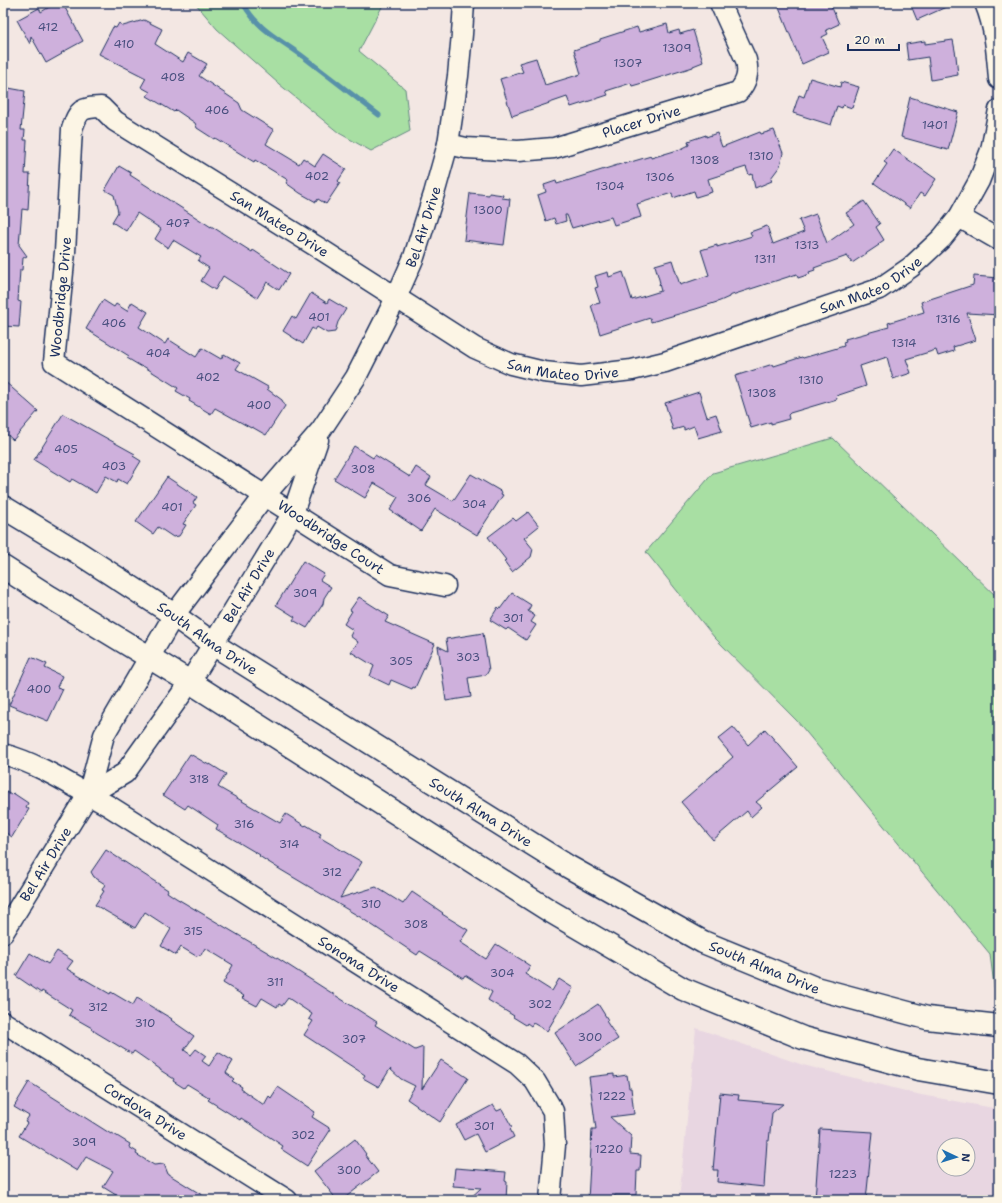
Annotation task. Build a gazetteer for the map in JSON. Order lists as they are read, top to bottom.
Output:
{
  "streets": {
    "main road": ["South Alma Drive"],
    "street": [
      "Placer Drive",
      "San Mateo Drive",
      "Bel Air Drive",
      "Woodbridge Drive",
      "Woodbridge Court",
      "Sonoma Drive",
      "Cordova Drive"
    ]
  },
  "crossings": [
    ["Placer Drive", "Bel Air Drive"],
    ["San Mateo Drive", "Bel Air Drive"],
    ["San Mateo Drive", "Woodbridge Drive"],
    ["Bel Air Drive", "Woodbridge Drive"],
    ["Bel Air Drive", "Woodbridge Court"],
    ["Bel Air Drive", "South Alma Drive"],
    ["Bel Air Drive", "Sonoma Drive"],
    ["Woodbridge Drive", "Woodbridge Court"]
  ],
  "house_numbers": [
    "412",
    "410",
    "1309",
    "1307",
    "408",
    "406",
    "1401",
    "1310",
    "1308",
    "402",
    "1306",
    "1304",
    "1300",
    "407",
    "1313",
    "1311",
    "401",
    "1316",
    "406",
    "1314",
    "404",
    "402",
    "1310",
    "1308",
    "400",
    "405",
    "403",
    "308",
    "306",
    "304",
    "401",
    "309",
    "301",
    "303",
    "305",
    "400",
    "318",
    "316",
    "314",
    "312",
    "310",
    "308",
    "315",
    "304",
    "311",
    "302",
    "312",
    "310",
    "300",
    "307",
    "1222",
    "301",
    "302",
    "309",
    "1220",
    "300",
    "1223"
  ],
  "scale_bar": "20 m",
  "north": "right"
}
